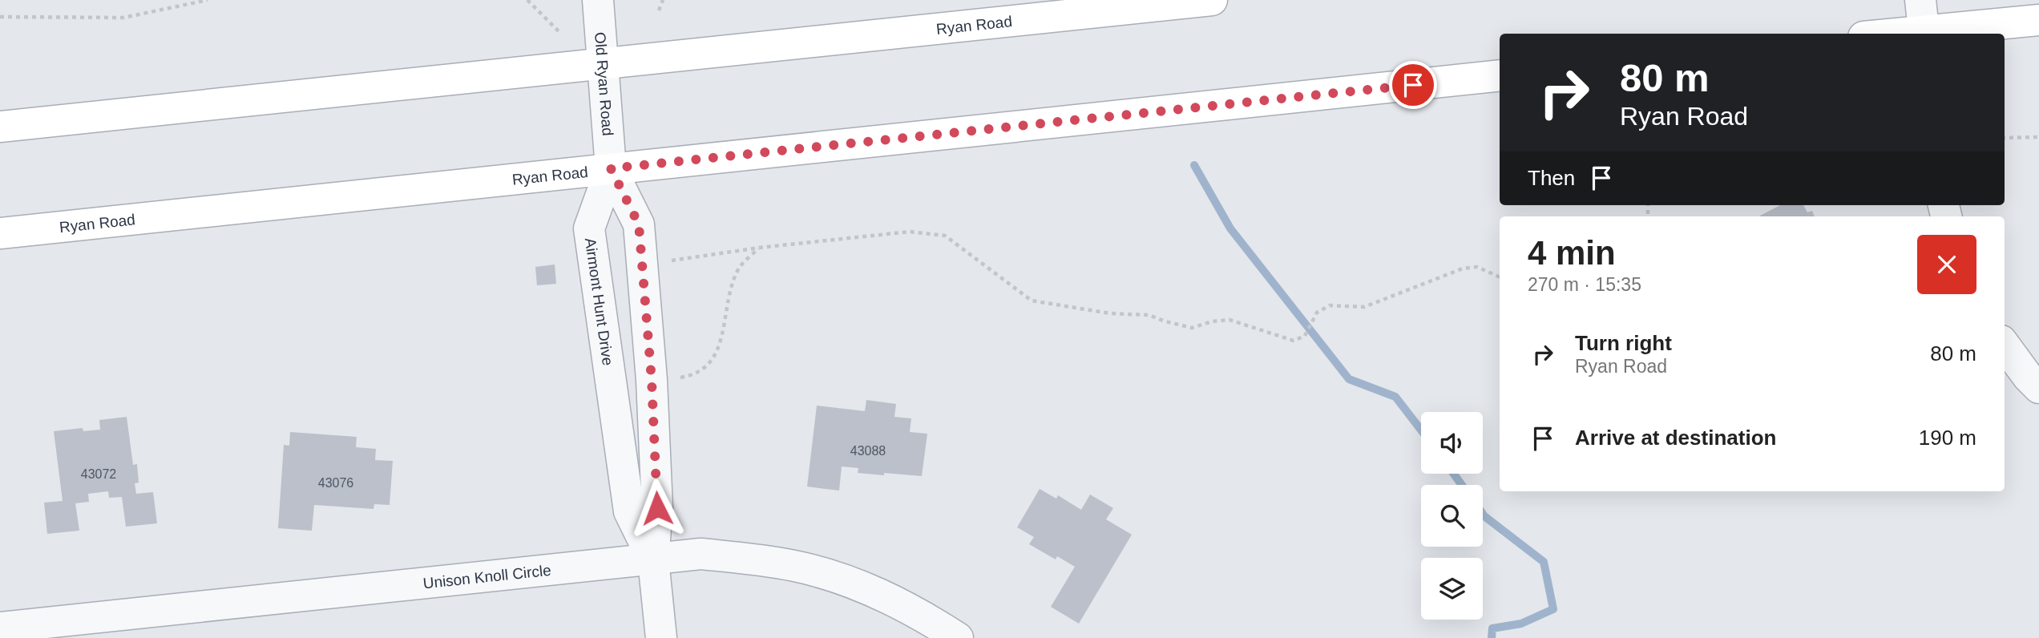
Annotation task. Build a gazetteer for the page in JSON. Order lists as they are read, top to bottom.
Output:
{
  "streets": {
    "main road": ["Ryan Road"],
    "street": ["Old Ryan Road", "Airmont Hunt Drive", "Unison Knoll Circle"]
  },
  "crossings": [
    ["Ryan Road", "Old Ryan Road"],
    ["Ryan Road", "Airmont Hunt Drive"],
    ["Old Ryan Road", "Airmont Hunt Drive"],
    ["Airmont Hunt Drive", "Unison Knoll Circle"]
  ],
  "house_numbers": ["43088", "43072", "43076"],
  "page": {
    "turn": ["80 m", "Ryan Road"],
    "then": "Then",
    "heading": ["4 min", "270 m · 15:35"],
    "list": [
      {
        "name": "Turn right",
        "note": "Ryan Road",
        "value": "80 m"
      },
      {
        "name": "Arrive at destination",
        "value": "190 m"
      }
    ]
  }
}
